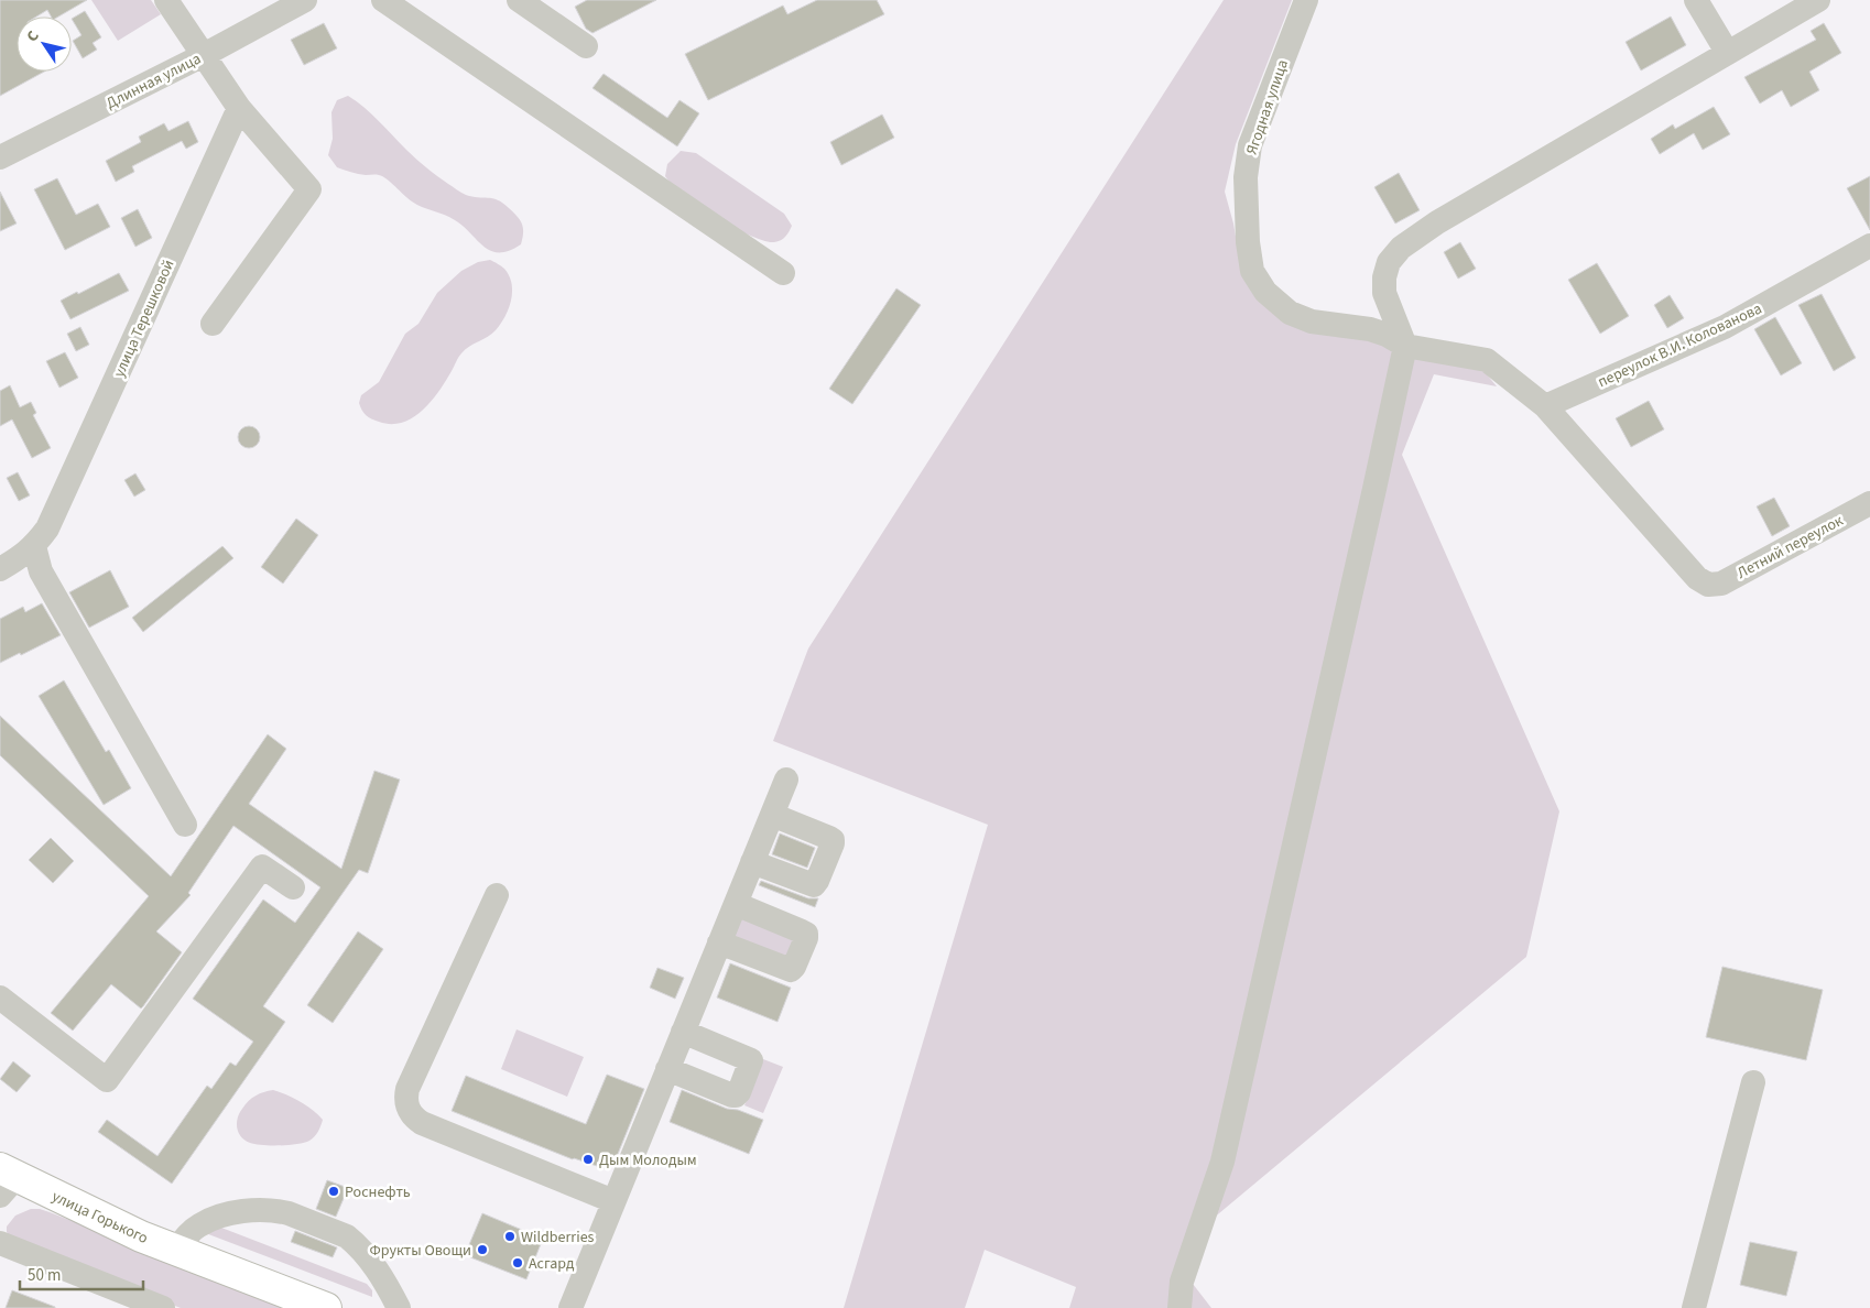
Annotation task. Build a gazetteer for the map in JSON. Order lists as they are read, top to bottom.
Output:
{
  "streets": {
    "main road": ["улица Горького"],
    "street": [
      "Длинная улица",
      "Ягодная улица",
      "улица Терешковой",
      "переулок В.И. Колованова",
      "Летний переулок"
    ]
  },
  "crossings": [
    ["Ягодная улица", "переулок В.И. Колованова"],
    ["Ягодная улица", "Летний переулок"]
  ],
  "places": [
    "Дым Молодым",
    "Роснефть",
    "Wildberries",
    "Фрукты Овощи",
    "Асгард"
  ],
  "scale_bar": "50 m",
  "north": "top left"
}
